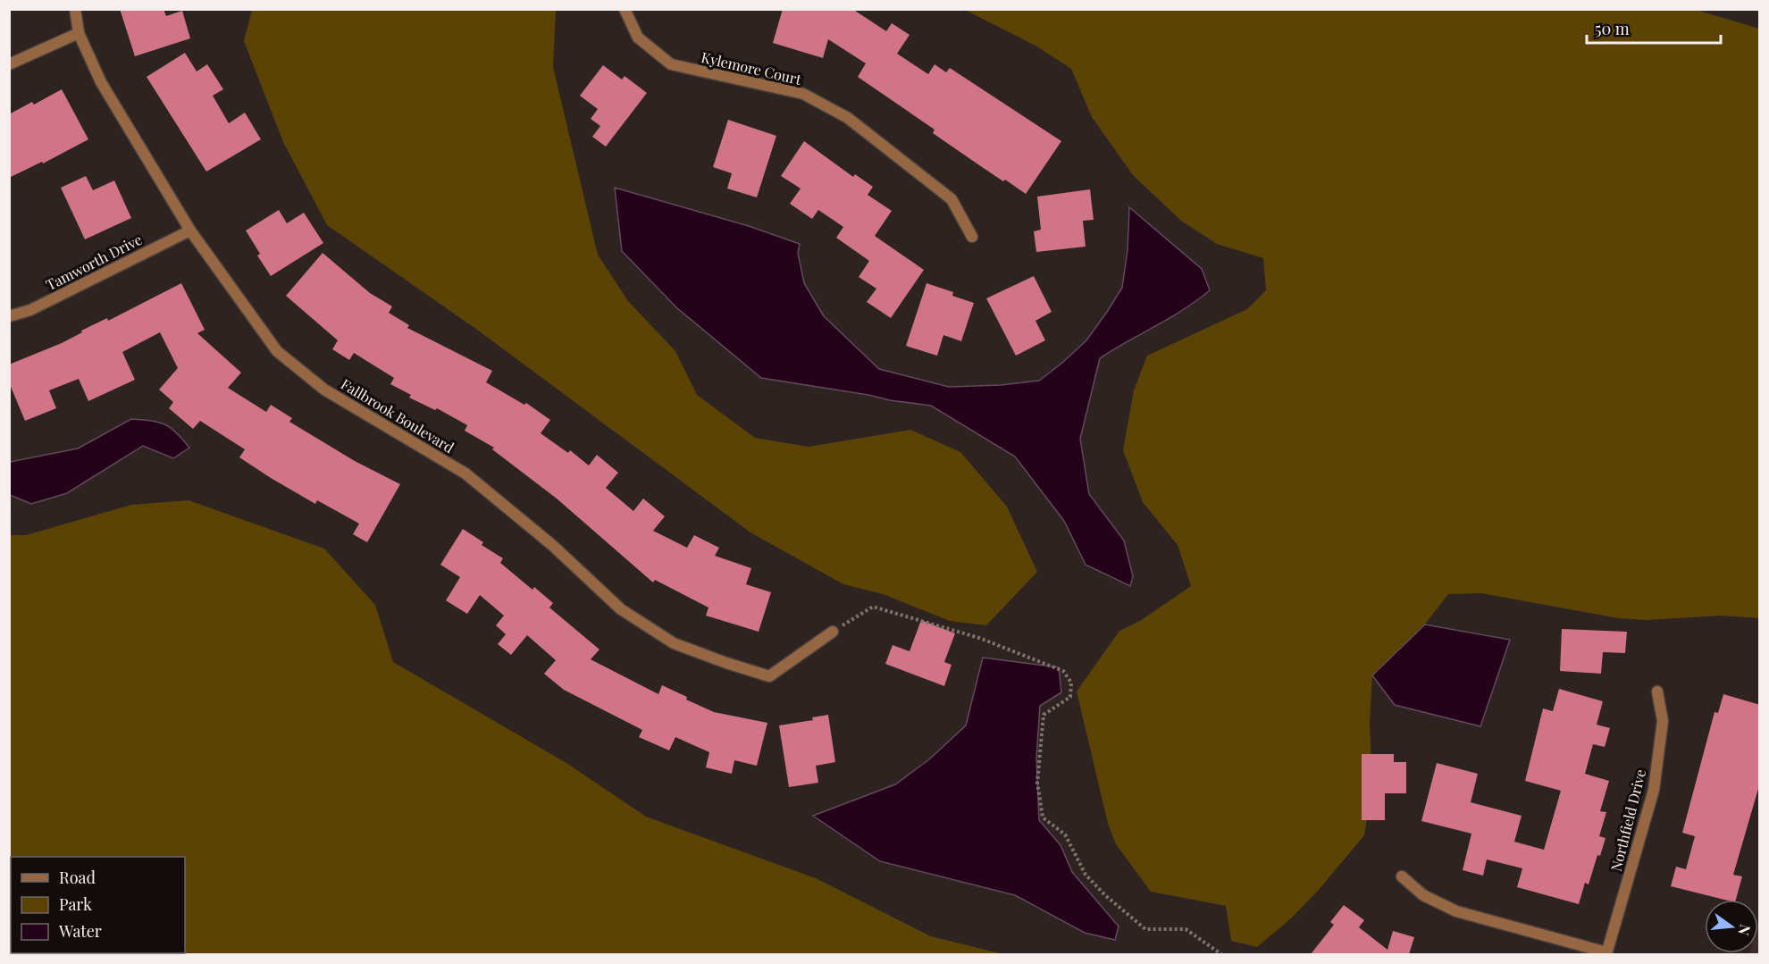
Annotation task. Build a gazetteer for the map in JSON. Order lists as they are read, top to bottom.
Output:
{
  "streets": {
    "street": [
      "Kylemore Court",
      "Tamworth Drive",
      "Fallbrook Boulevard",
      "Northfield Drive"
    ]
  },
  "crossings": [
    ["Tamworth Drive", "Fallbrook Boulevard"]
  ],
  "legend": ["Road", "Park", "Water"],
  "scale_bar": "50 m",
  "north": "right"
}
